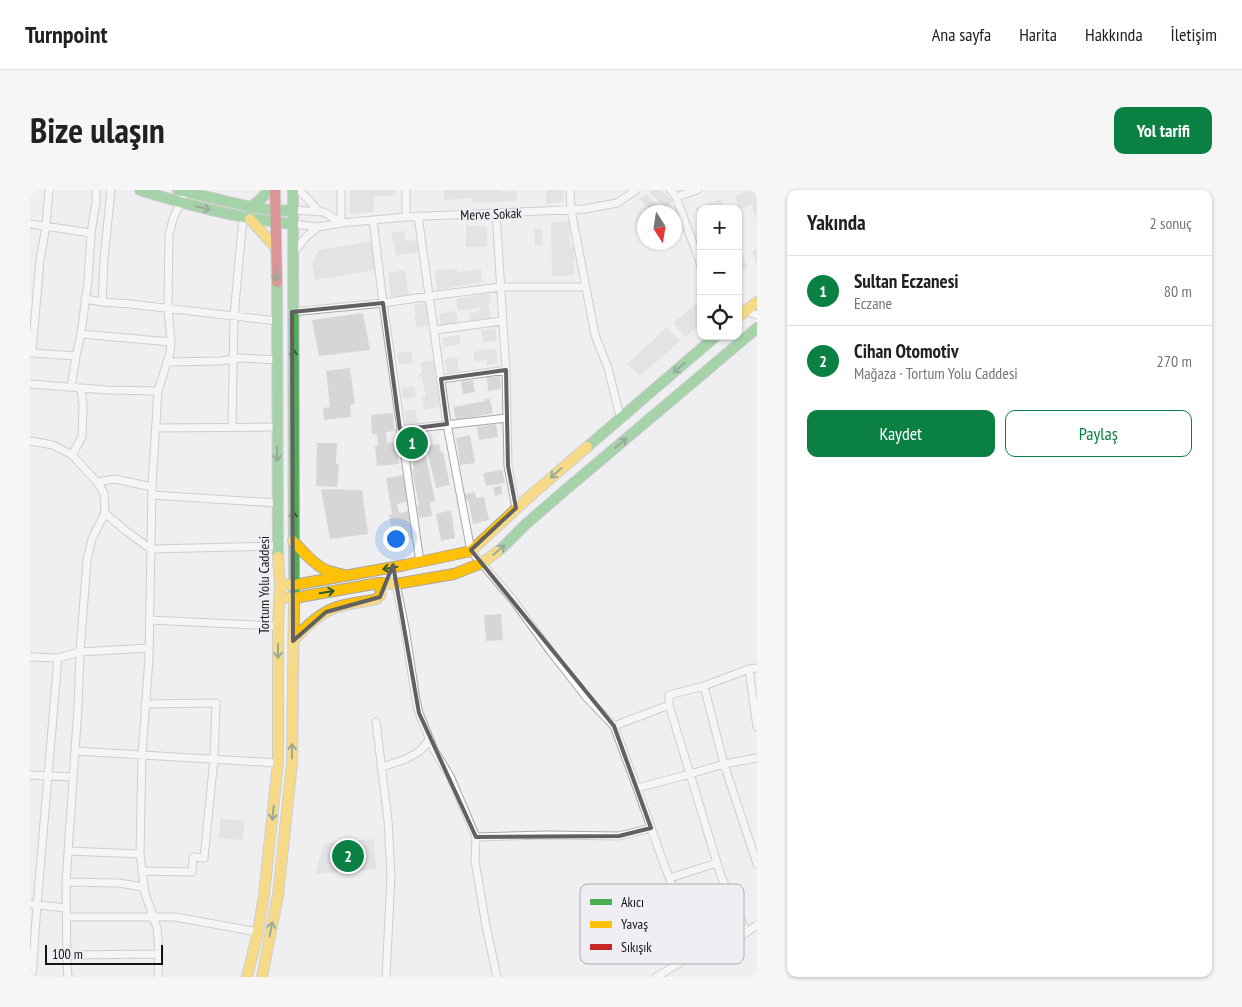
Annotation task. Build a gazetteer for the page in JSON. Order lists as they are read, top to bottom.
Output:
{
  "streets": {
    "main road": ["Tortum Yolu Caddesi"],
    "street": ["Merve Sokak"]
  },
  "legend": ["Akıcı", "Yavaş", "Sıkışık"],
  "scale_bar": "100 m",
  "north": "bottom",
  "page": {
    "header": "Turnpoint",
    "nav": [
      "Ana sayfa",
      "Harita",
      "Hakkında",
      "İletişim"
    ],
    "title": "Bize ulaşın",
    "buttons": [
      "Yol tarifi",
      ["Kaydet", "Paylaş"]
    ],
    "heading": ["Yakında", "2 sonuç"],
    "map_buttons": ["+", "−"],
    "list": [
      {
        "mark": "1",
        "name": "Sultan Eczanesi",
        "note": "Eczane",
        "value": "80 m"
      },
      {
        "mark": "2",
        "name": "Cihan Otomotiv",
        "note": "Mağaza · Tortum Yolu Caddesi",
        "value": "270 m"
      }
    ],
    "pins": ["1", "2"],
    "scale": "100 m"
  }
}
